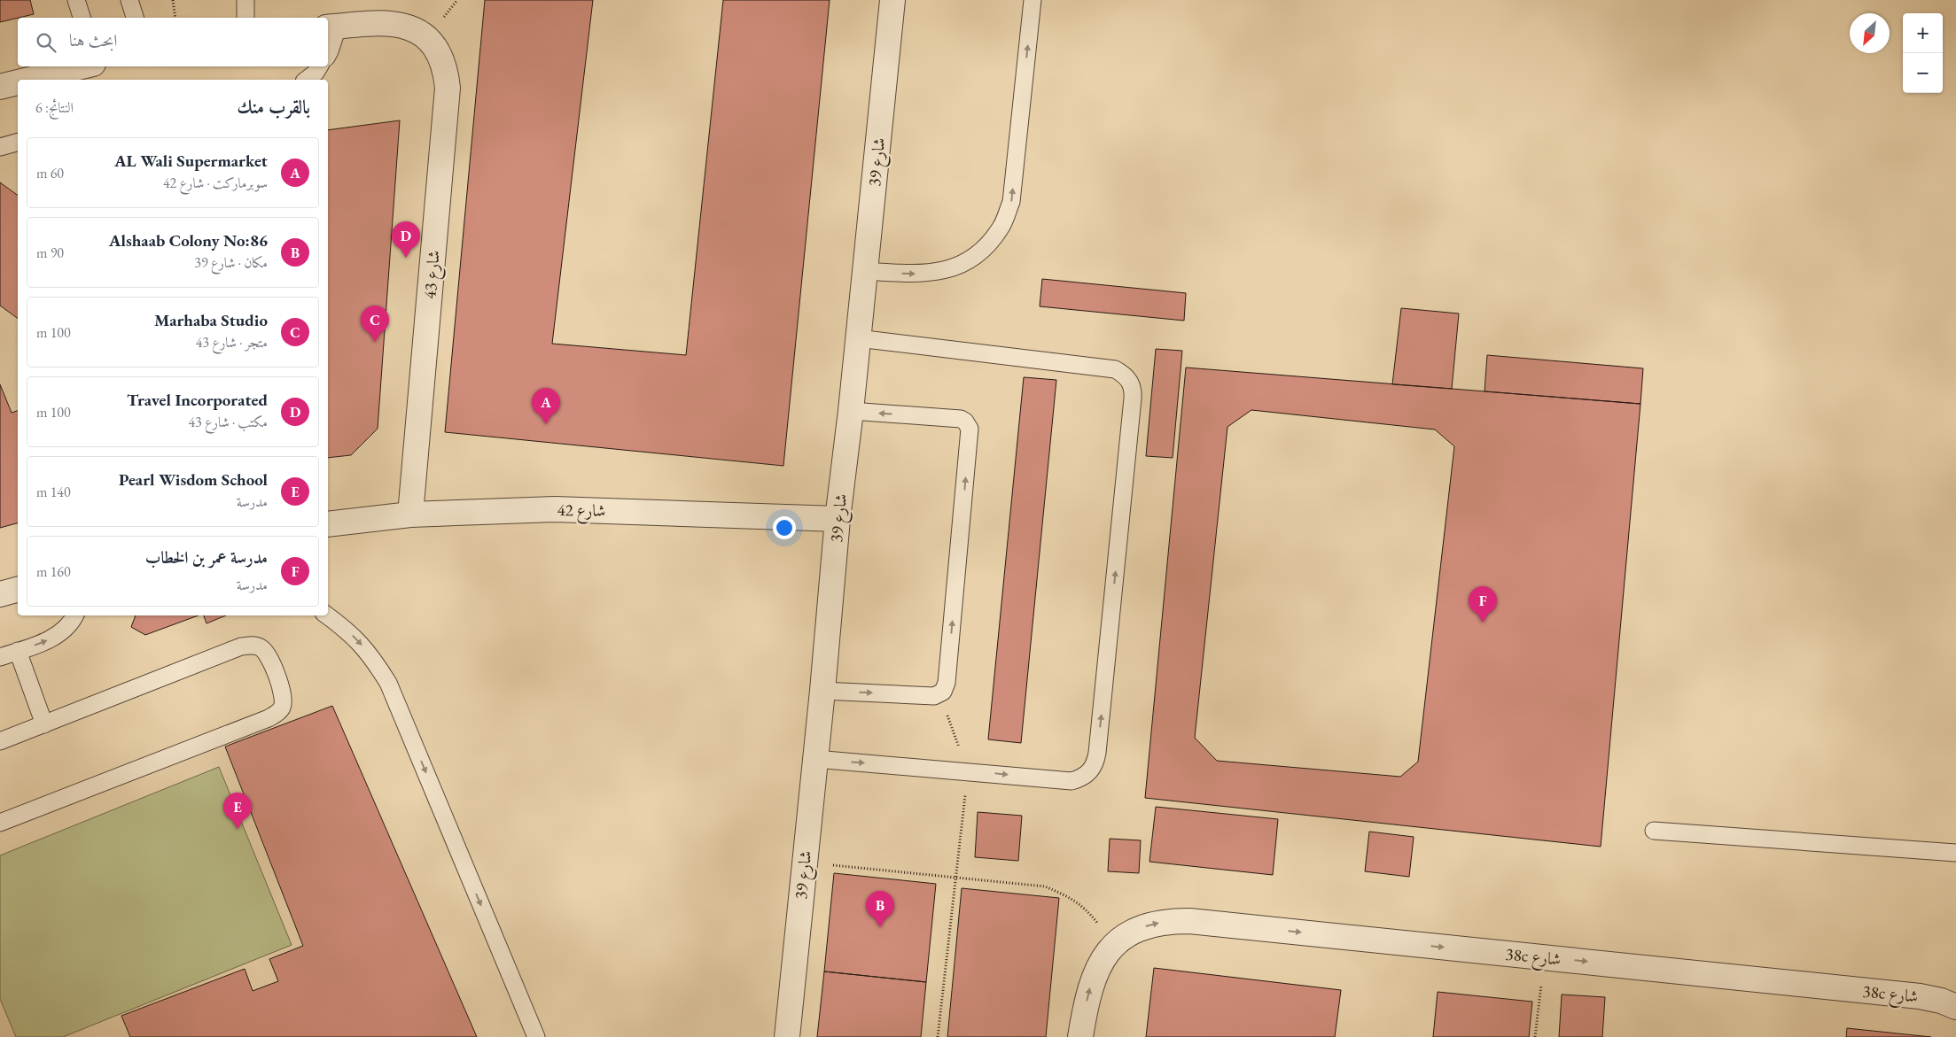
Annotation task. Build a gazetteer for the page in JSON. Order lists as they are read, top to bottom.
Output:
{
  "streets": {
    "street": [
      "شارع 39",
      "شارع 43",
      "شارع 42",
      "38c شارع"
    ]
  },
  "crossings": [
    ["شارع 39", "شارع 42"],
    ["شارع 43", "شارع 42"]
  ],
  "one_way": ["38c شارع"],
  "north": "bottom left",
  "page": {
    "map_buttons": ["+", "−"],
    "search": "ابحث هنا",
    "heading": ["بالقرب منك", "النتائج: 6"],
    "list": [
      {
        "mark": "A",
        "name": "AL Wali Supermarket",
        "note": "سوبرماركت · شارع 42",
        "value": "60 m"
      },
      {
        "mark": "B",
        "name": "Alshaab Colony No:86",
        "note": "مكان · شارع 39",
        "value": "90 m"
      },
      {
        "mark": "C",
        "name": "Marhaba Studio",
        "note": "متجر · شارع 43",
        "value": "100 m"
      },
      {
        "mark": "D",
        "name": "Travel Incorporated",
        "note": "مكتب · شارع 43",
        "value": "100 m"
      },
      {
        "mark": "E",
        "name": "Pearl Wisdom School",
        "note": "مدرسة",
        "value": "140 m"
      },
      {
        "mark": "F",
        "name": "مدرسة عمر بن الخطاب",
        "note": "مدرسة",
        "value": "160 m"
      }
    ],
    "pins": [
      "D",
      "C",
      "A",
      "F",
      "E",
      "B"
    ]
  }
}
